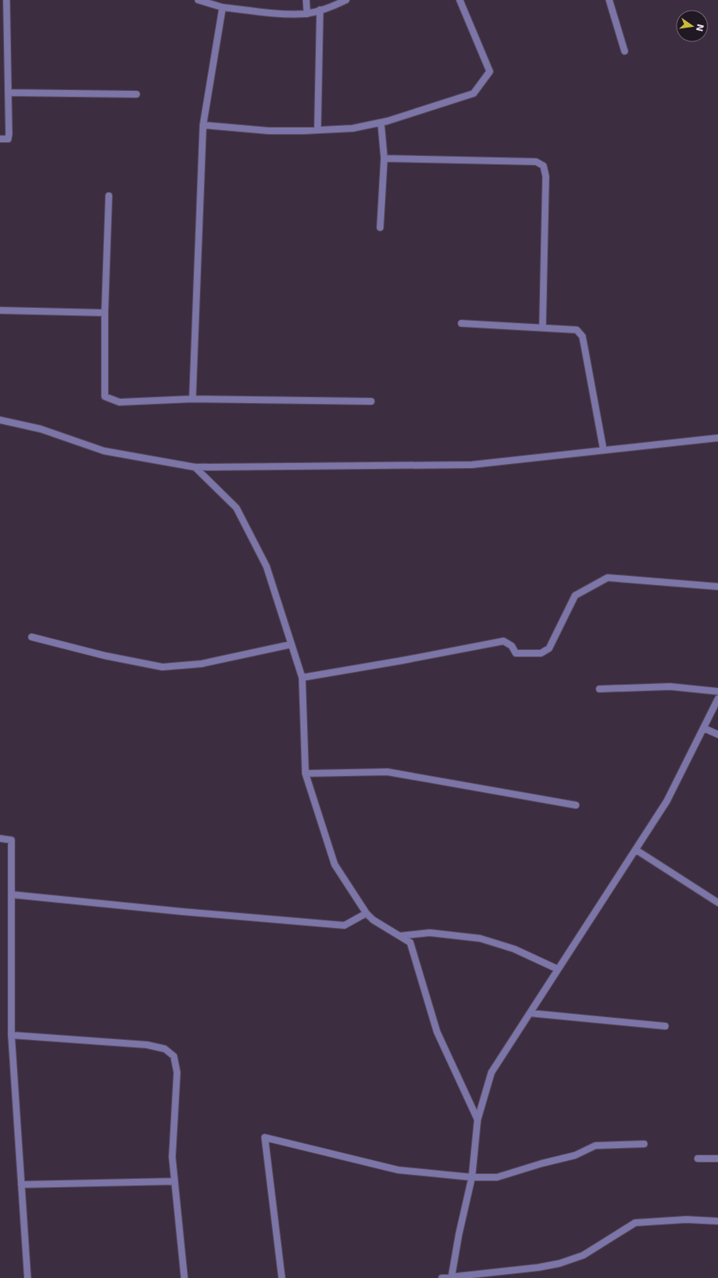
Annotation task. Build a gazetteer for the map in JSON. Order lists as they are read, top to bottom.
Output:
{
  "north": "right"
}
